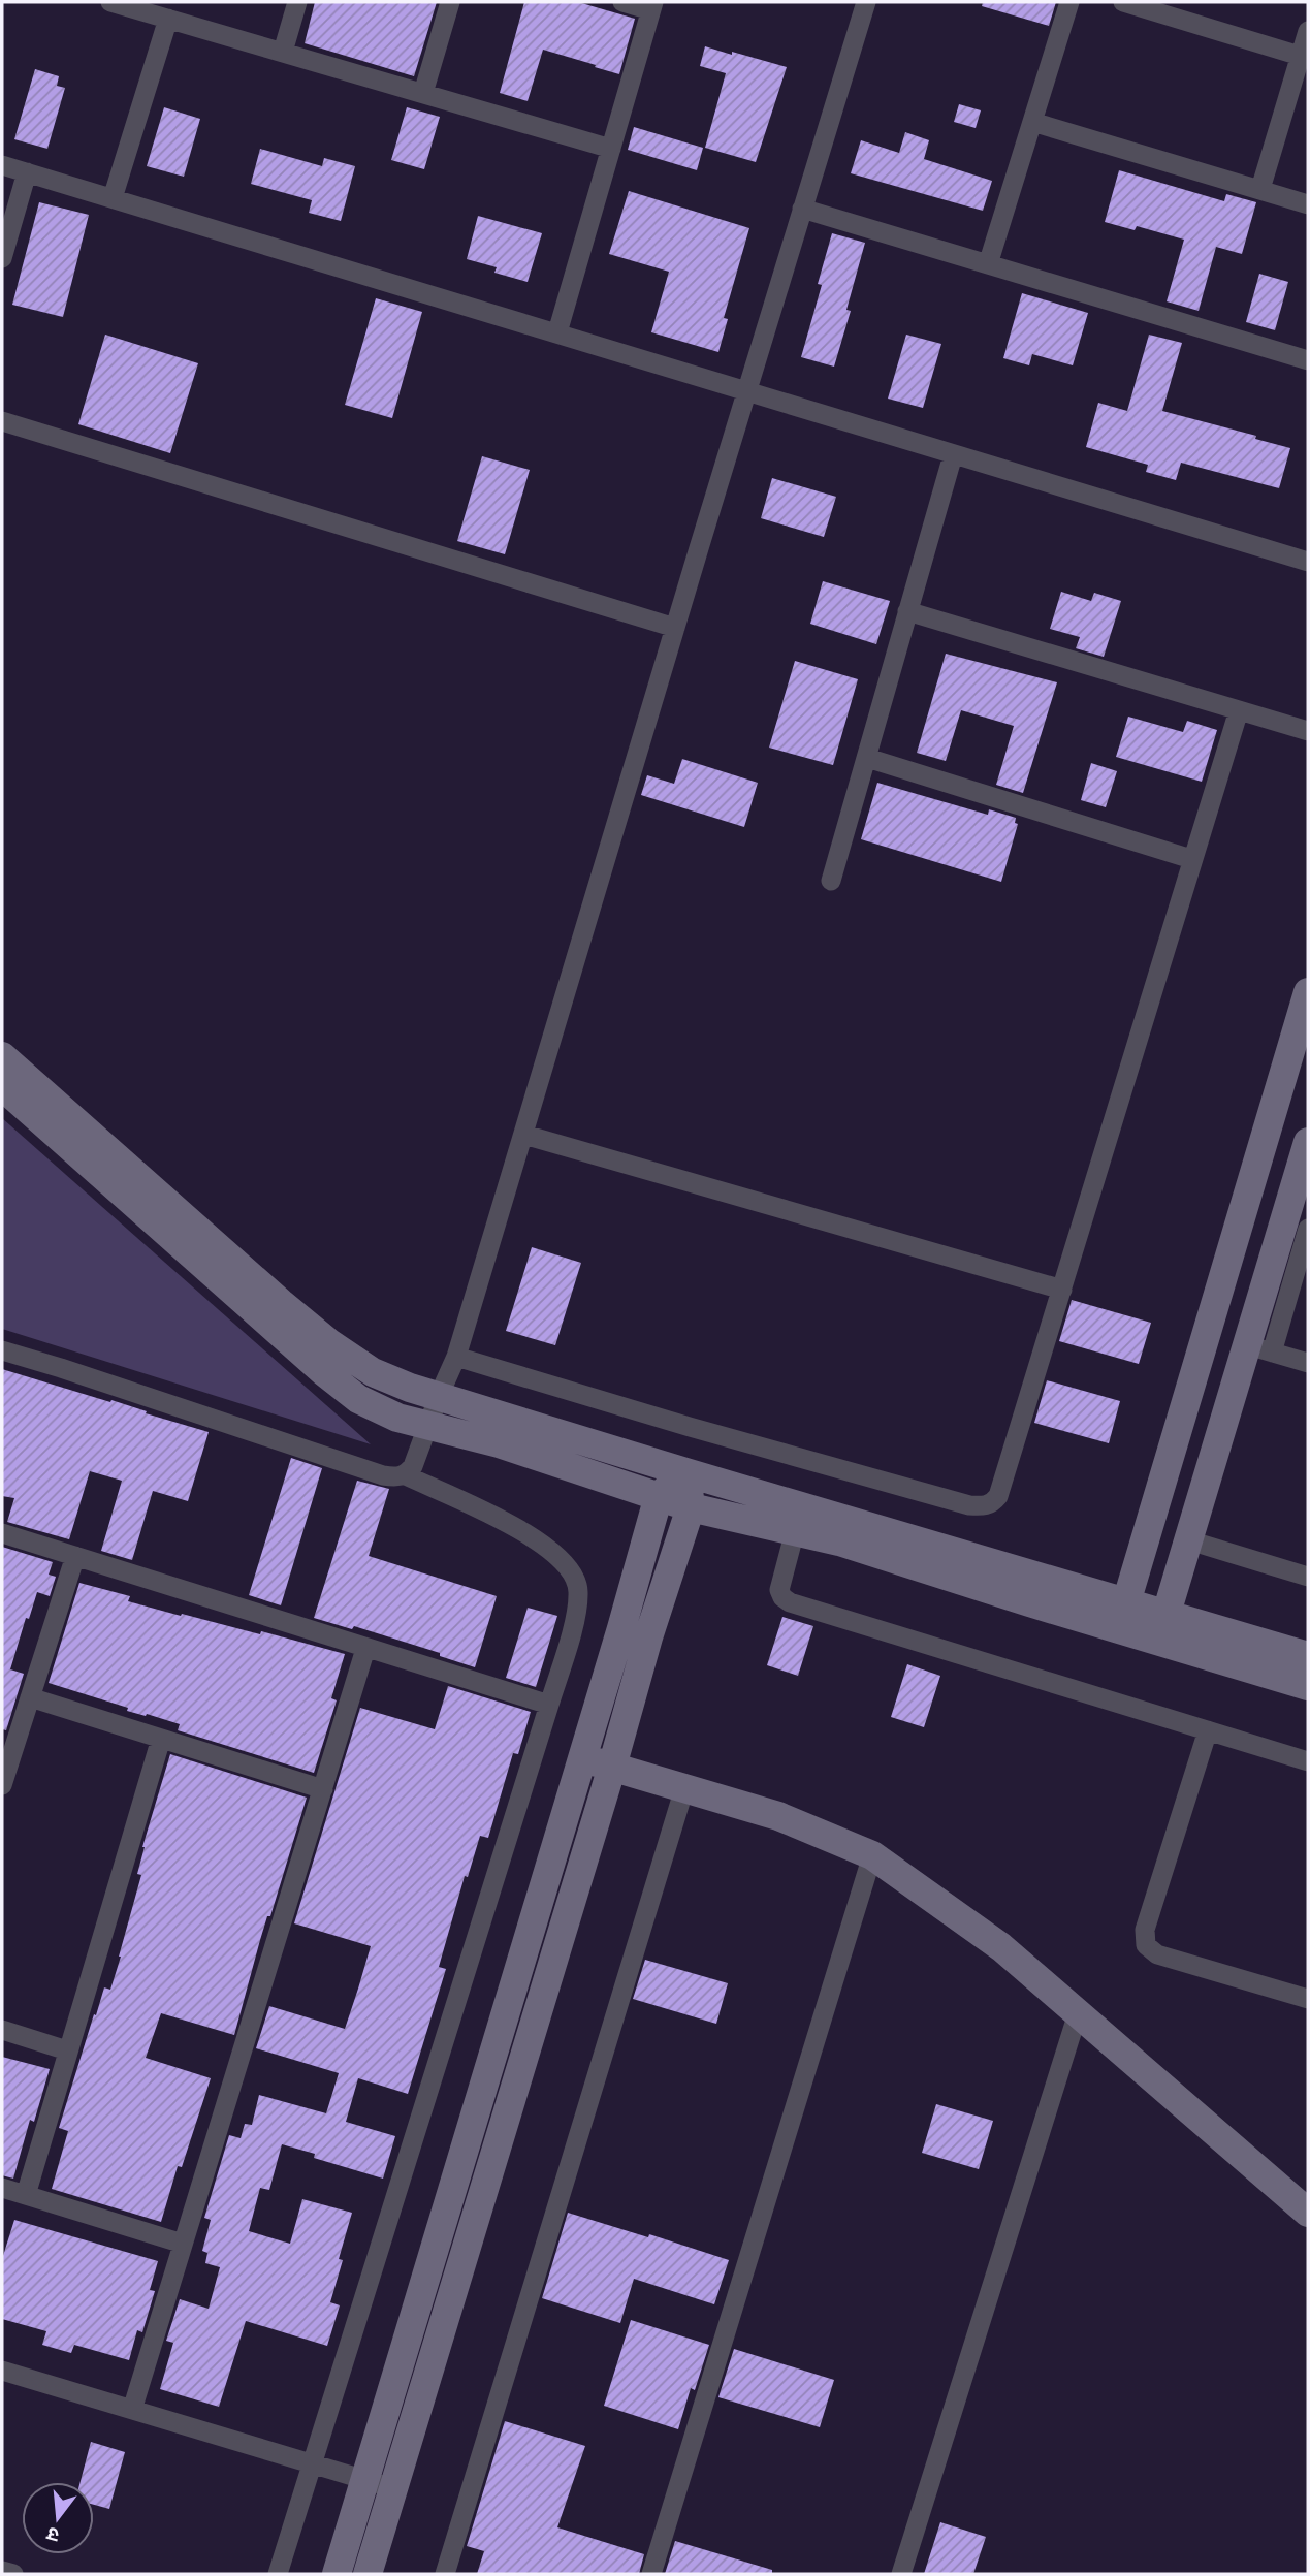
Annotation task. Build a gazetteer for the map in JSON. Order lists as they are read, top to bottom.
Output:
{
  "north": "bottom"
}
